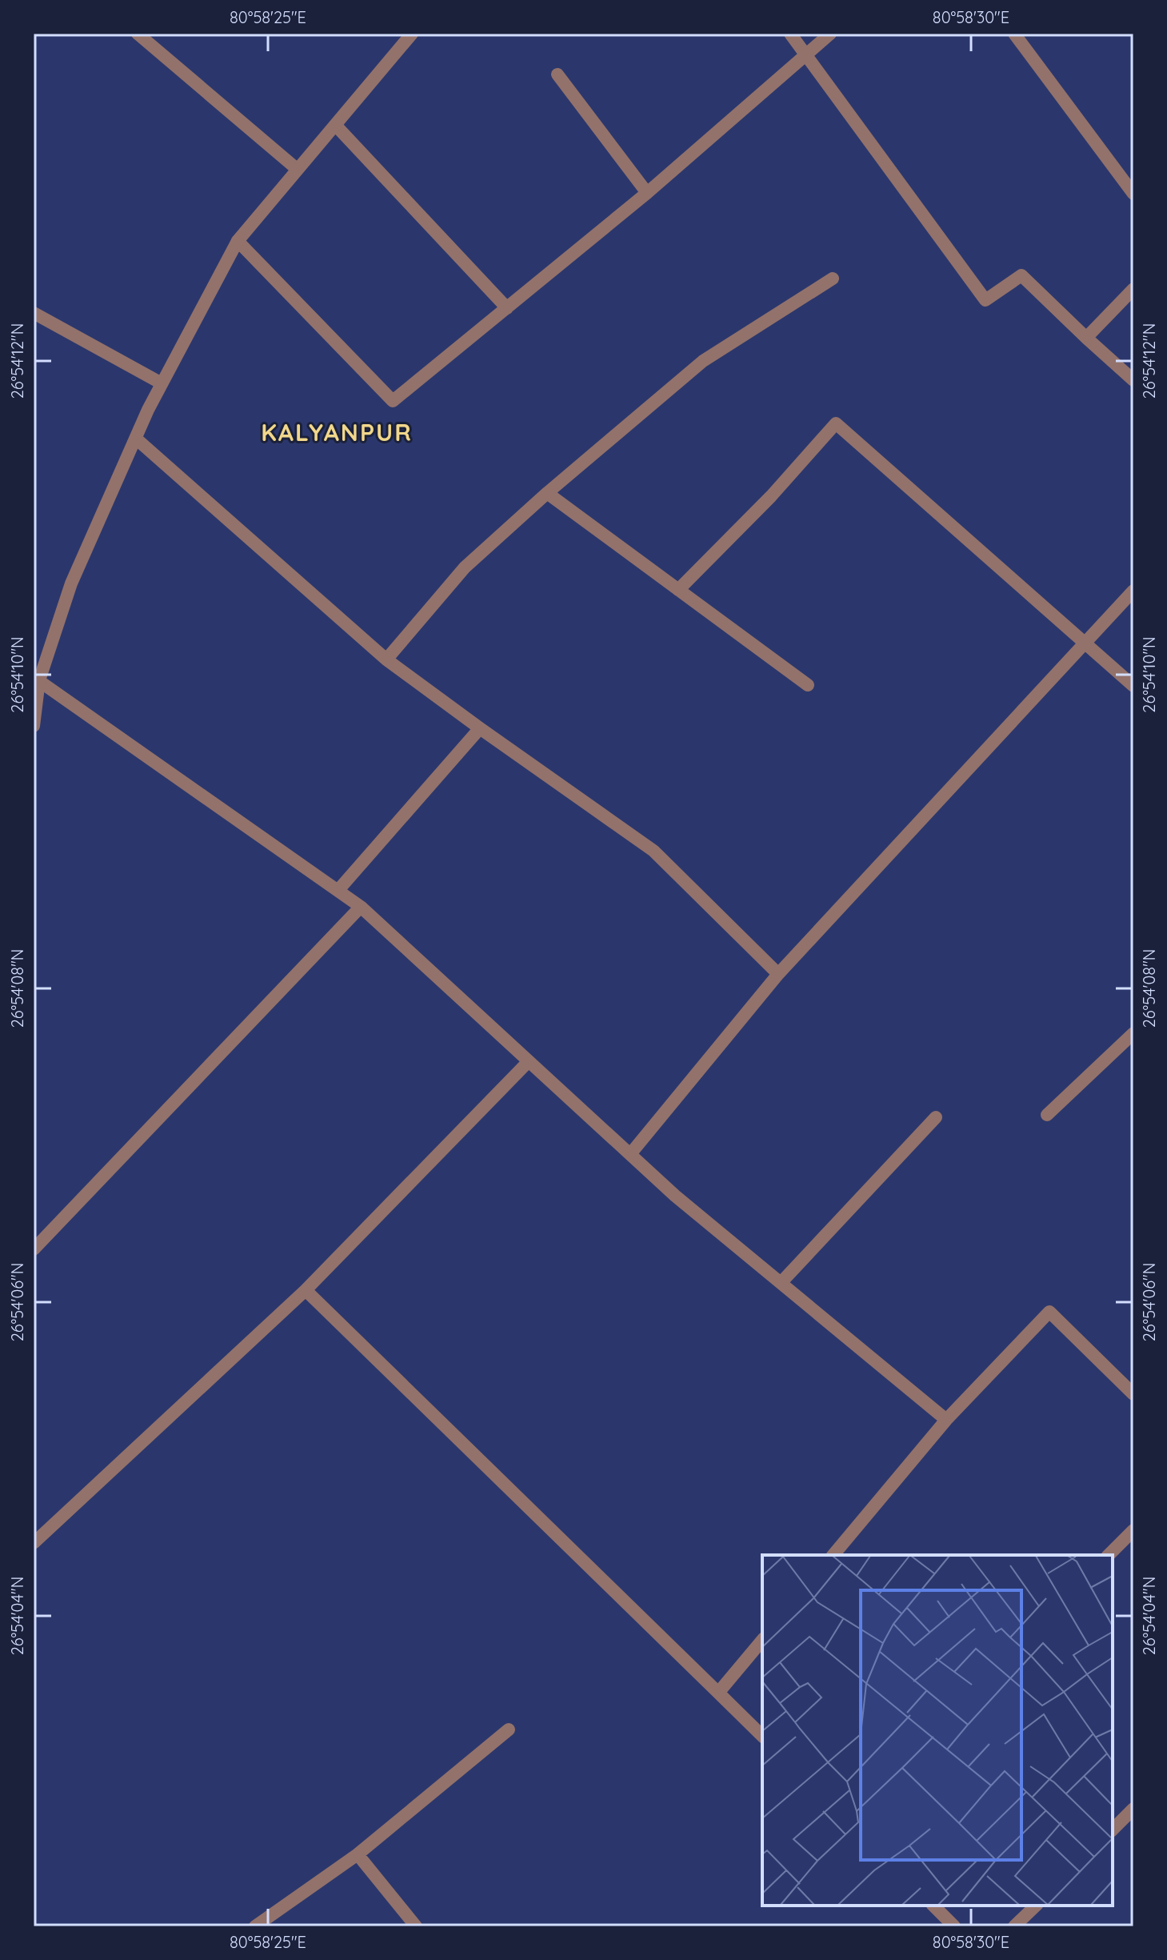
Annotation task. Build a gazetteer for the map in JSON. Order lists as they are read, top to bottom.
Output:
{
  "districts": ["KALYANPUR"],
  "coordinates": [
    "80°58'25\"E",
    "80°58'30\"E",
    "26°54'12\"N",
    "26°54'10\"N",
    "26°54'08\"N",
    "26°54'06\"N",
    "26°54'04\"N"
  ]
}
